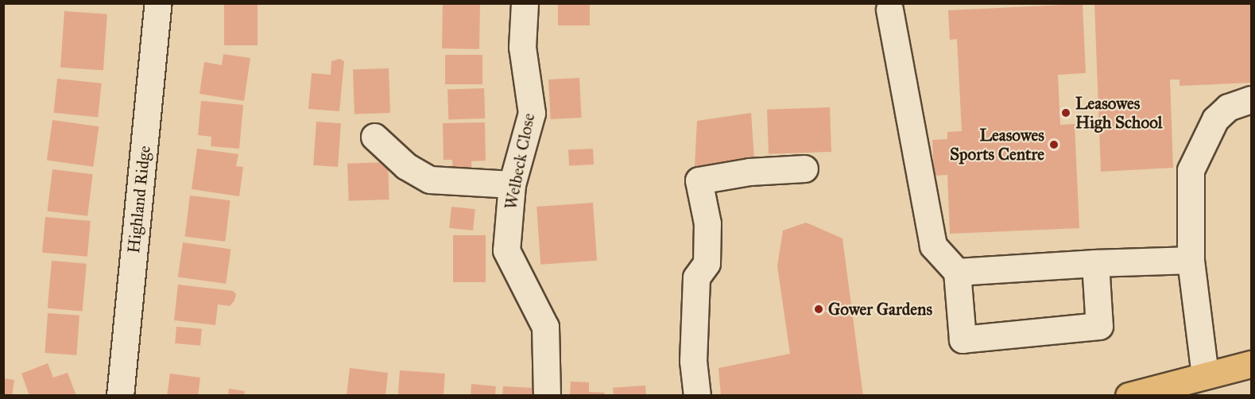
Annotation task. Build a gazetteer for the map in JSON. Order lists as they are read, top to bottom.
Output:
{
  "streets": {
    "street": ["Welbeck Close", "Highland Ridge"]
  },
  "places": ["Leasowes High School", "Leasowes Sports Centre", "Gower Gardens"]
}
